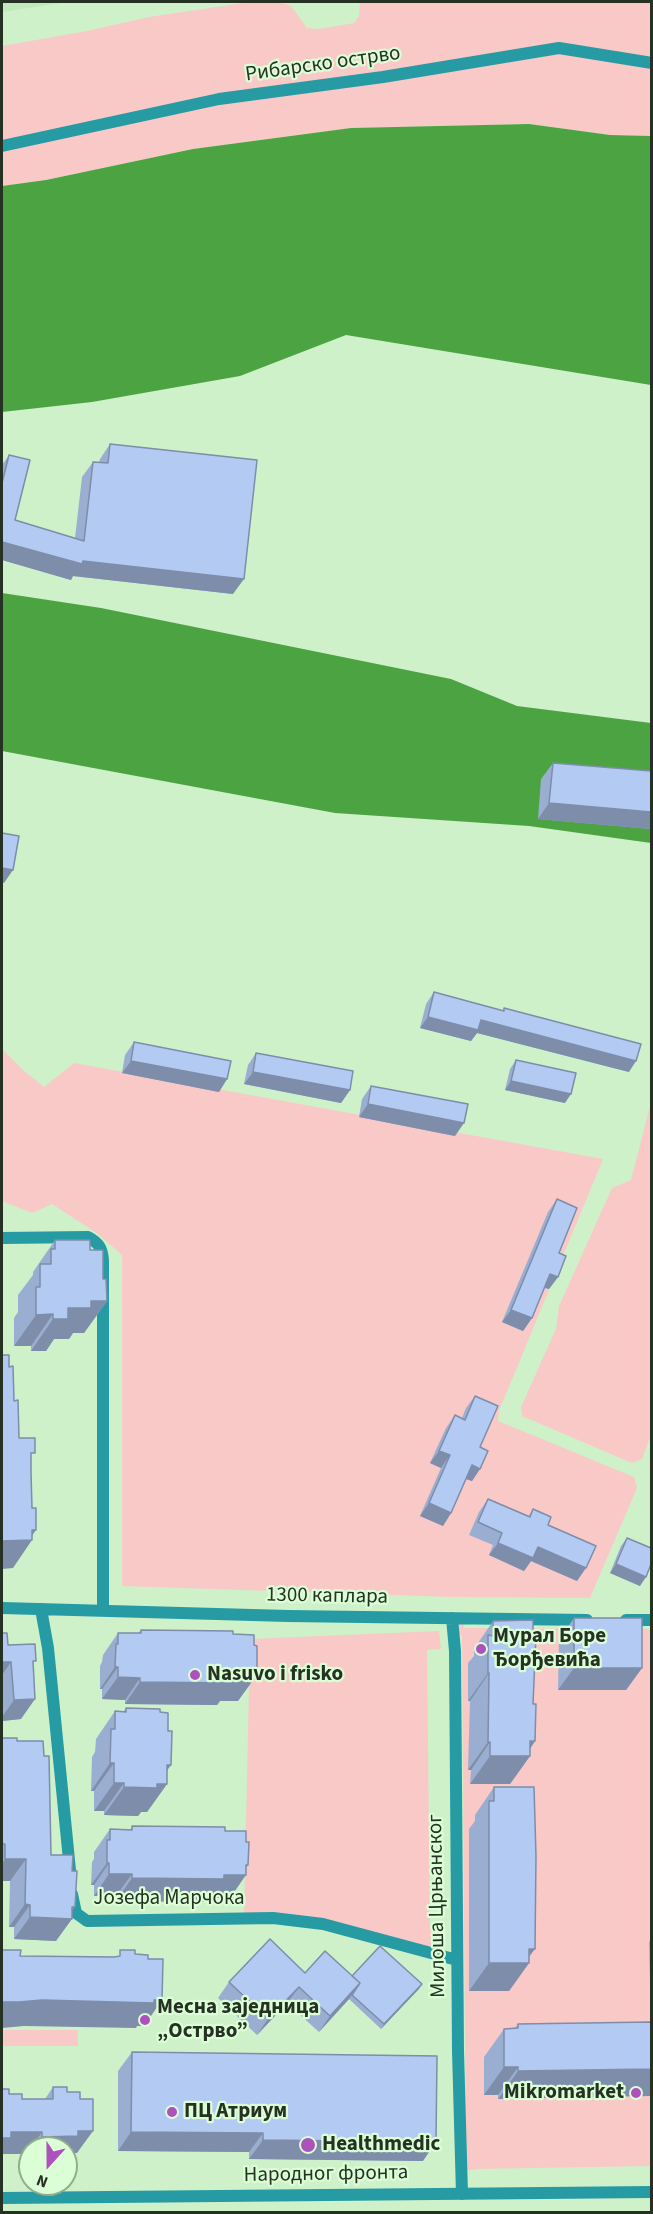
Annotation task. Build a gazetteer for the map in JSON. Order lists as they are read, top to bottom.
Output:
{
  "streets": {
    "street": [
      "Рибарско острво",
      "1300 каплара",
      "Јозефа Марчока",
      "Милоша Црњанског",
      "Народног фронта"
    ]
  },
  "crossings": [
    ["1300 каплара", "Јозефа Марчока"],
    ["1300 каплара", "Милоша Црњанског"],
    ["Јозефа Марчока", "Милоша Црњанског"],
    ["Милоша Црњанског", "Народног фронта"]
  ],
  "places": [
    "Мурал Боре Ђорђевића",
    "Nasuvo i frisko",
    "Месна заједница „Острво”",
    "Mikromarket",
    "ПЦ Атриум",
    "Healthmedic"
  ],
  "north": "bottom"
}
